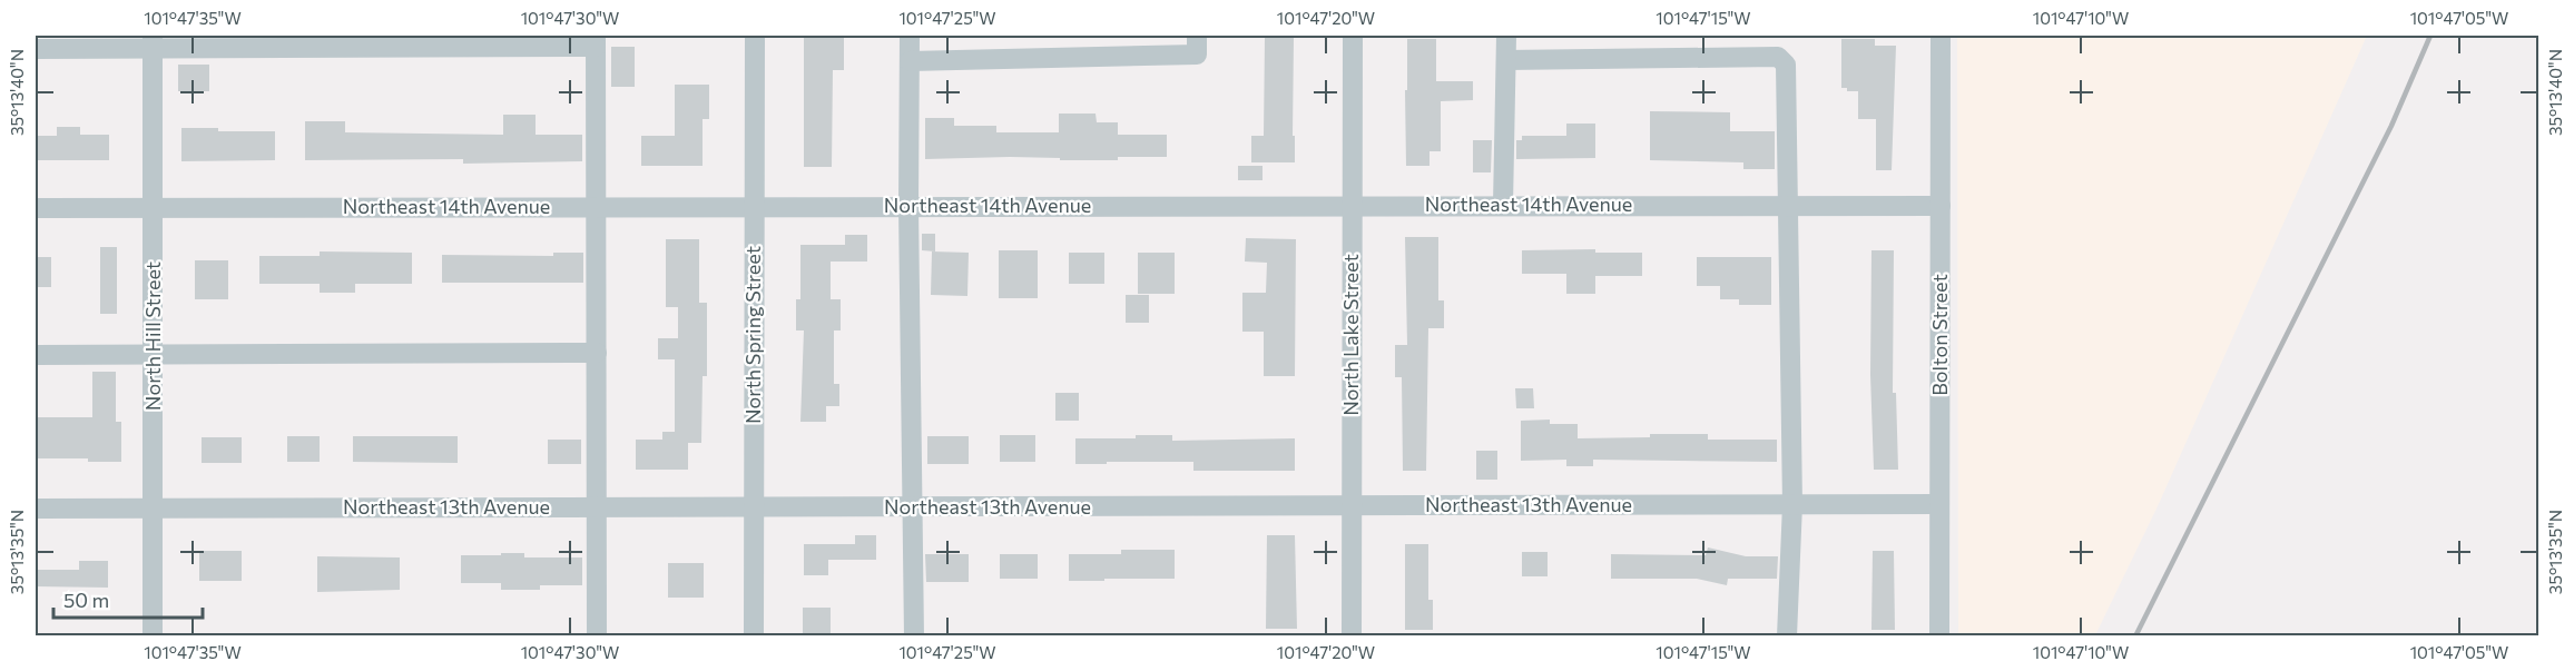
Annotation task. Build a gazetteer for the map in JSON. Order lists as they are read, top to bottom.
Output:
{
  "streets": {
    "street": [
      "Northeast 14th Avenue",
      "North Spring Street",
      "North Lake Street",
      "Bolton Street",
      "North Hill Street",
      "Northeast 13th Avenue"
    ]
  },
  "crossings": [
    ["Northeast 14th Avenue", "North Spring Street"],
    ["Northeast 14th Avenue", "North Lake Street"],
    ["Northeast 14th Avenue", "Bolton Street"],
    ["Northeast 14th Avenue", "North Hill Street"],
    ["North Spring Street", "Northeast 13th Avenue"],
    ["North Lake Street", "Northeast 13th Avenue"],
    ["Bolton Street", "Northeast 13th Avenue"],
    ["North Hill Street", "Northeast 13th Avenue"]
  ],
  "scale_bar": "50 m",
  "coordinates": [
    "101°47'35\"W",
    "101°47'30\"W",
    "101°47'25\"W",
    "101°47'20\"W",
    "101°47'15\"W",
    "101°47'10\"W",
    "101°47'05\"W",
    "35°13'40\"N",
    "35°13'35\"N"
  ]
}
